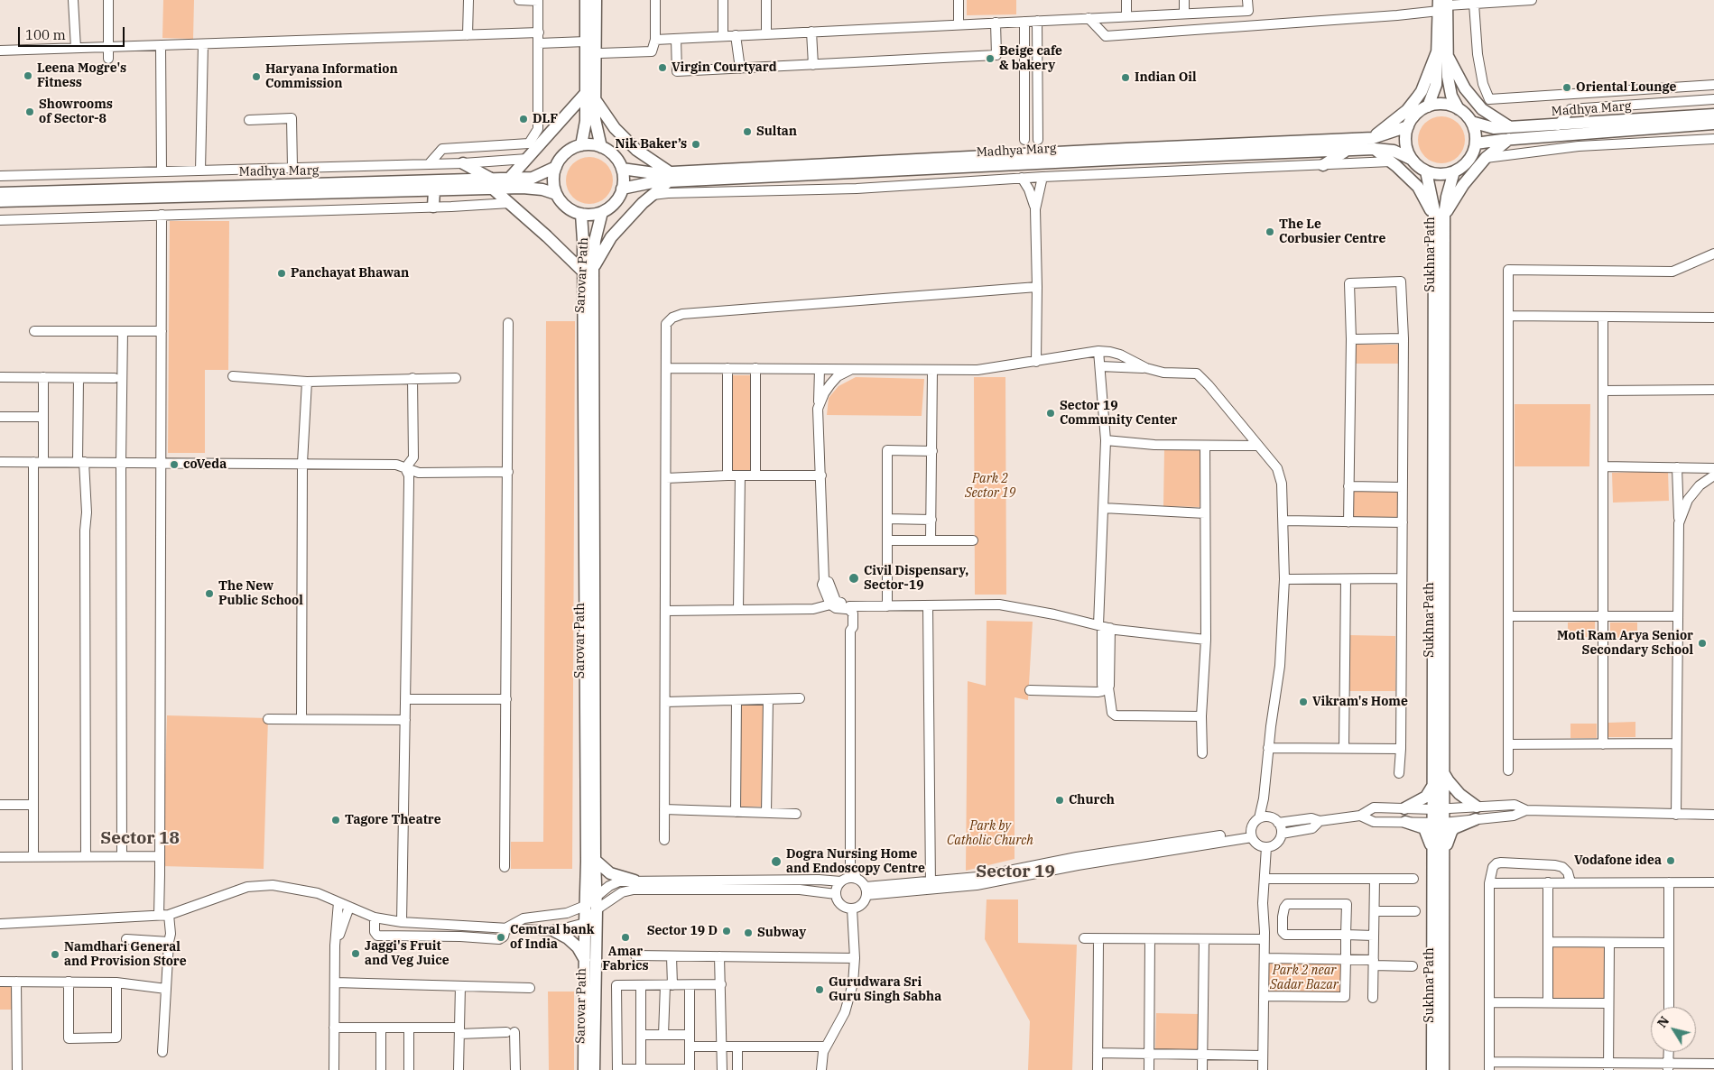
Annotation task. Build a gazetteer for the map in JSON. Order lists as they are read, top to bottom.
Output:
{
  "streets": {
    "main road": ["Madhya Marg", "Sukhna Path", "Sarovar Path"]
  },
  "crossings": [
    ["Madhya Marg", "Sukhna Path"],
    ["Madhya Marg", "Sarovar Path"]
  ],
  "districts": ["Sector 18", "Sector 19"],
  "parks": ["Park 2 Sector 19", "Park by Catholic Church", "Park 2 near Sadar Bazar"],
  "places": [
    "Beige cafe & bakery",
    "Virgin Courtyard",
    "Leena Mogre's Fitness",
    "Haryana Information Commission",
    "Indian Oil",
    "Oriental Lounge",
    "Showrooms of Sector-8",
    "DLF",
    "Sultan",
    "Nik Baker’s",
    "The Le Corbusier Centre",
    "Panchayat Bhawan",
    "Sector 19 Community Center",
    "coVeda",
    "Civil Dispensary, Sector-19",
    "The New Public School",
    "Moti Ram Arya Senior Secondary School",
    "Vikram's Home",
    "Church",
    "Tagore Theatre",
    "Vodafone idea",
    "Dogra Nursing Home and Endoscopy Centre",
    "Sector 19 D",
    "Subway",
    "Cemtral bank of India",
    "Amar Fabrics",
    "Jaggi's Fruit and Veg Juice",
    "Namdhari General and Provision Store",
    "Gurudwara Sri Guru Singh Sabha"
  ],
  "scale_bar": "100 m",
  "north": "top left"
}
